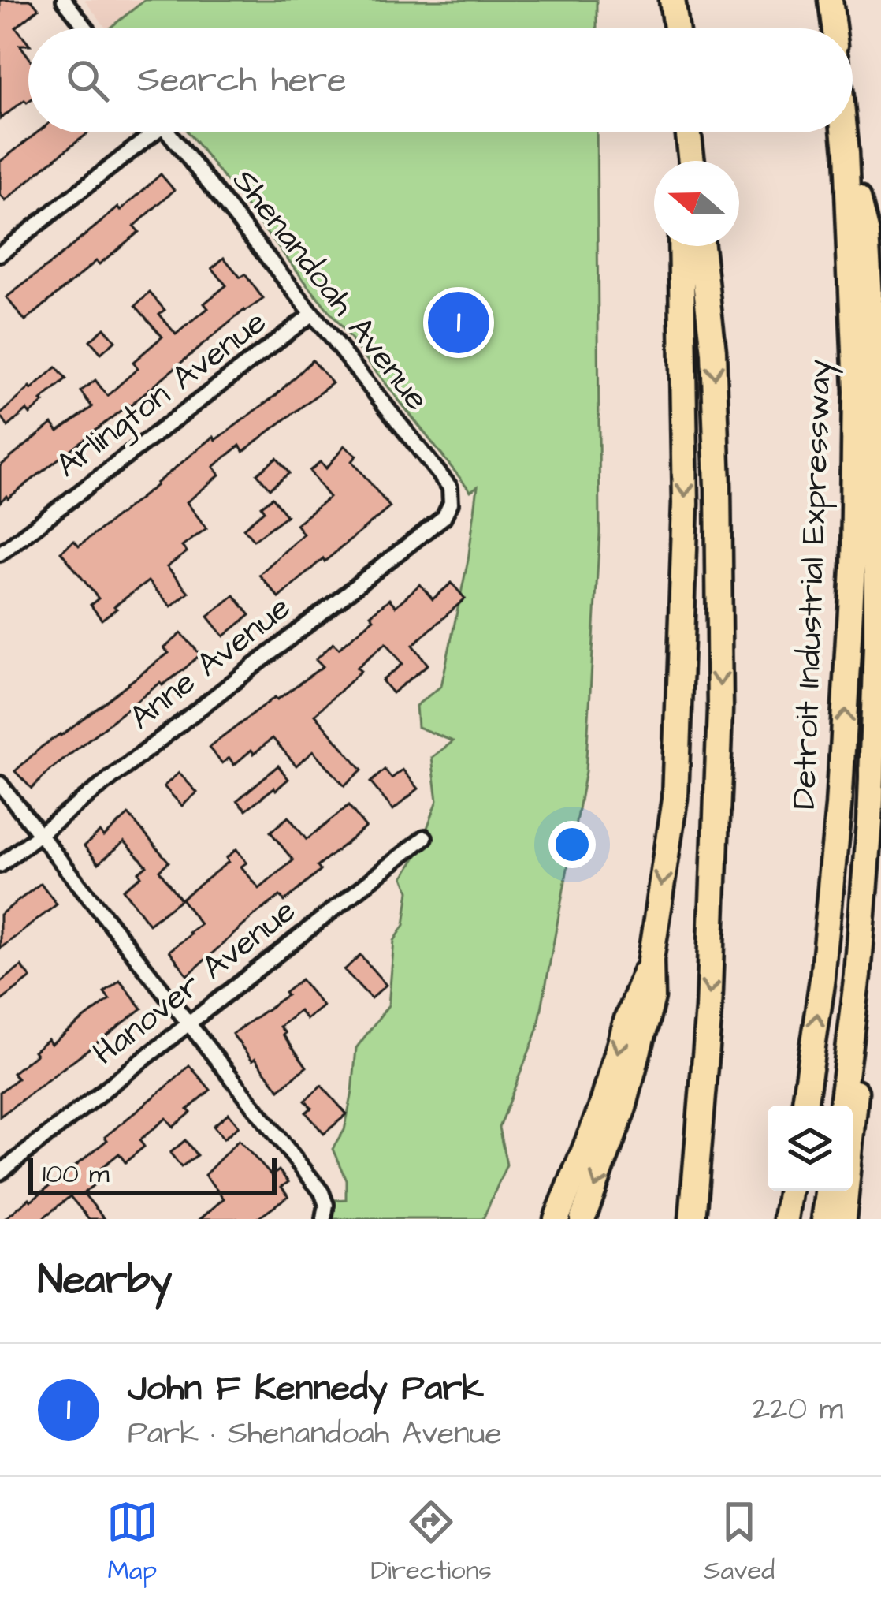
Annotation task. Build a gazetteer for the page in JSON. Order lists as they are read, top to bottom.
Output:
{
  "streets": {
    "highway": ["Detroit Industrial Expressway"],
    "street": [
      "Shenandoah Avenue",
      "Arlington Avenue",
      "Anne Avenue",
      "Hanover Avenue"
    ]
  },
  "crossings": [
    ["Shenandoah Avenue", "Arlington Avenue"],
    ["Shenandoah Avenue", "Anne Avenue"]
  ],
  "scale_bar": "100 m",
  "north": "left",
  "page": {
    "search": "Search here",
    "pins": "1",
    "scale": "100 m",
    "heading": "Nearby",
    "list": [
      {
        "mark": "1",
        "name": "John F Kennedy Park",
        "note": "Park · Shenandoah Avenue",
        "value": "220 m"
      }
    ],
    "nav": ["Map", "Directions", "Saved"]
  }
}
